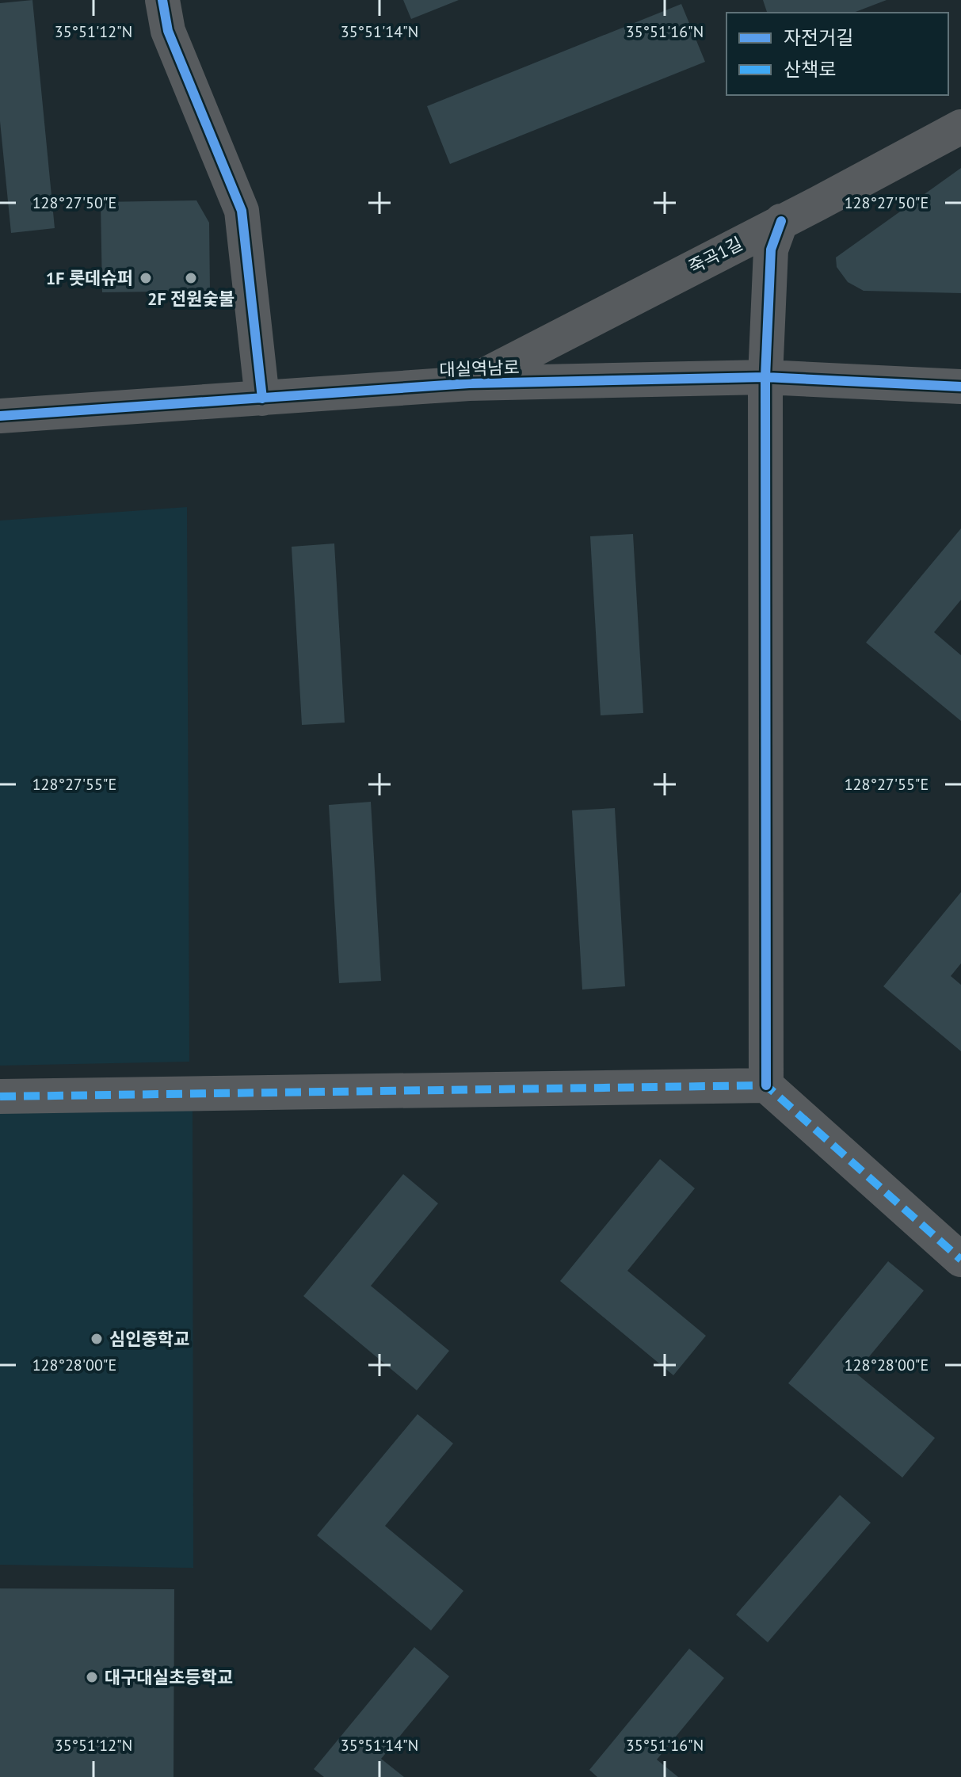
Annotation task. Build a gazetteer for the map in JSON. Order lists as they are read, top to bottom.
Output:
{
  "streets": {
    "street": ["죽곡1길", "대실역남로"]
  },
  "crossings": [
    ["죽곡1길", "대실역남로"]
  ],
  "places": [
    "1F 롯데슈퍼",
    "2F 전원숯불",
    "심인중학교",
    "대구대실초등학교"
  ],
  "legend": ["자전거길", "산책로"],
  "coordinates": [
    "35°51'12\"N",
    "35°51'14\"N",
    "35°51'16\"N",
    "128°27'50\"E",
    "128°27'55\"E",
    "128°28'00\"E"
  ]
}
